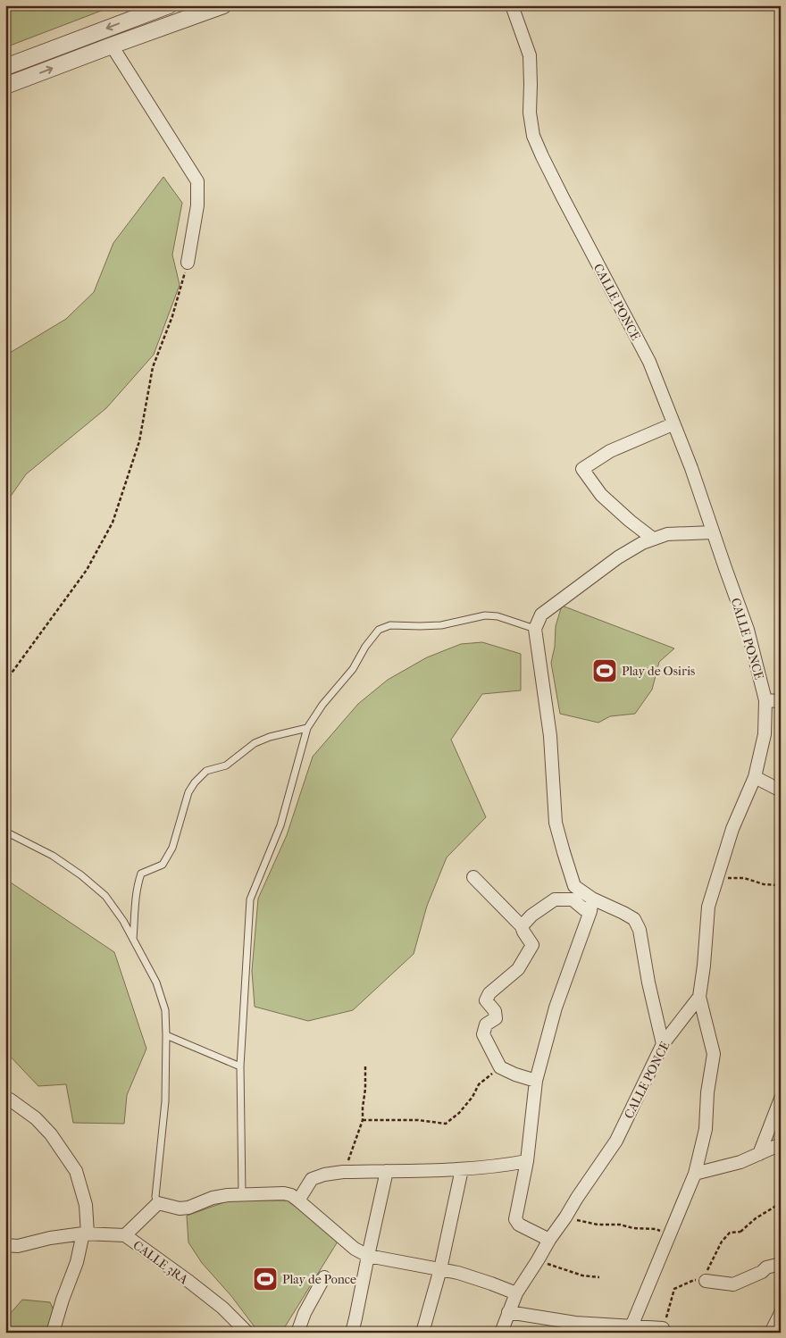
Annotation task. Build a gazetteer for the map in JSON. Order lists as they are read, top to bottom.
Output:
{
  "streets": {
    "street": ["CALLE PONCE", "CALLE 3RA"]
  },
  "places": {
    "sports": ["Play de Osiris", "Play de Ponce"]
  }
}
